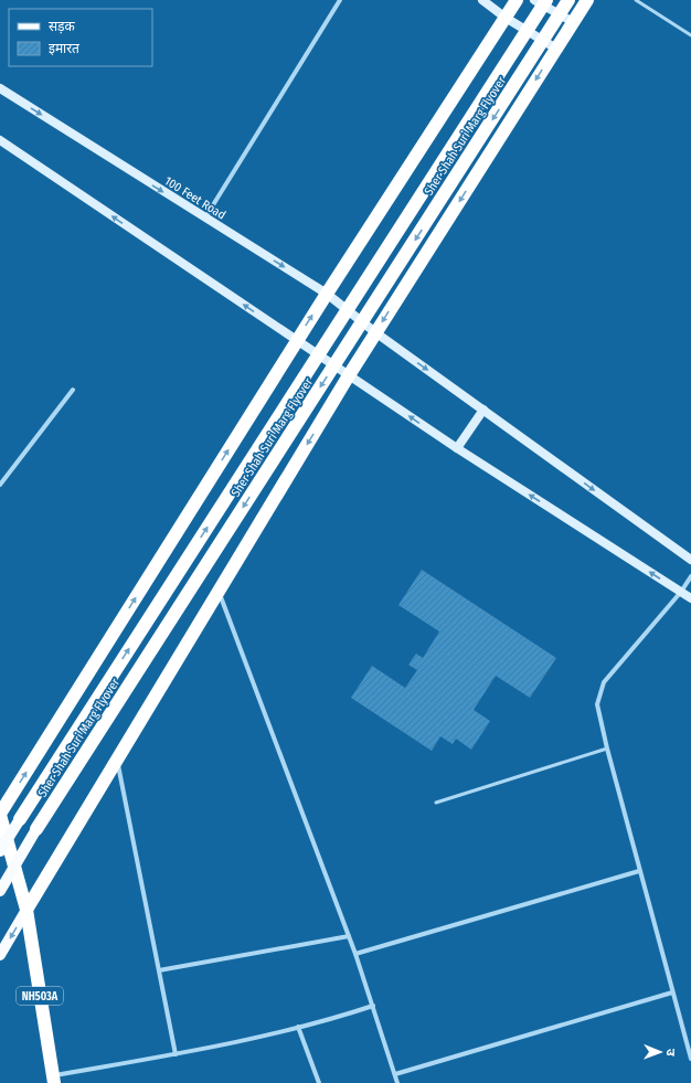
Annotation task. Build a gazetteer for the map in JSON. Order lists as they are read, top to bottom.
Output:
{
  "streets": {
    "highway": ["Sher Shah Suri Marg Flyover", "NH503A"],
    "street": ["100 Feet Road"]
  },
  "legend": ["सड़क", "इमारत"],
  "north": "right"
}
